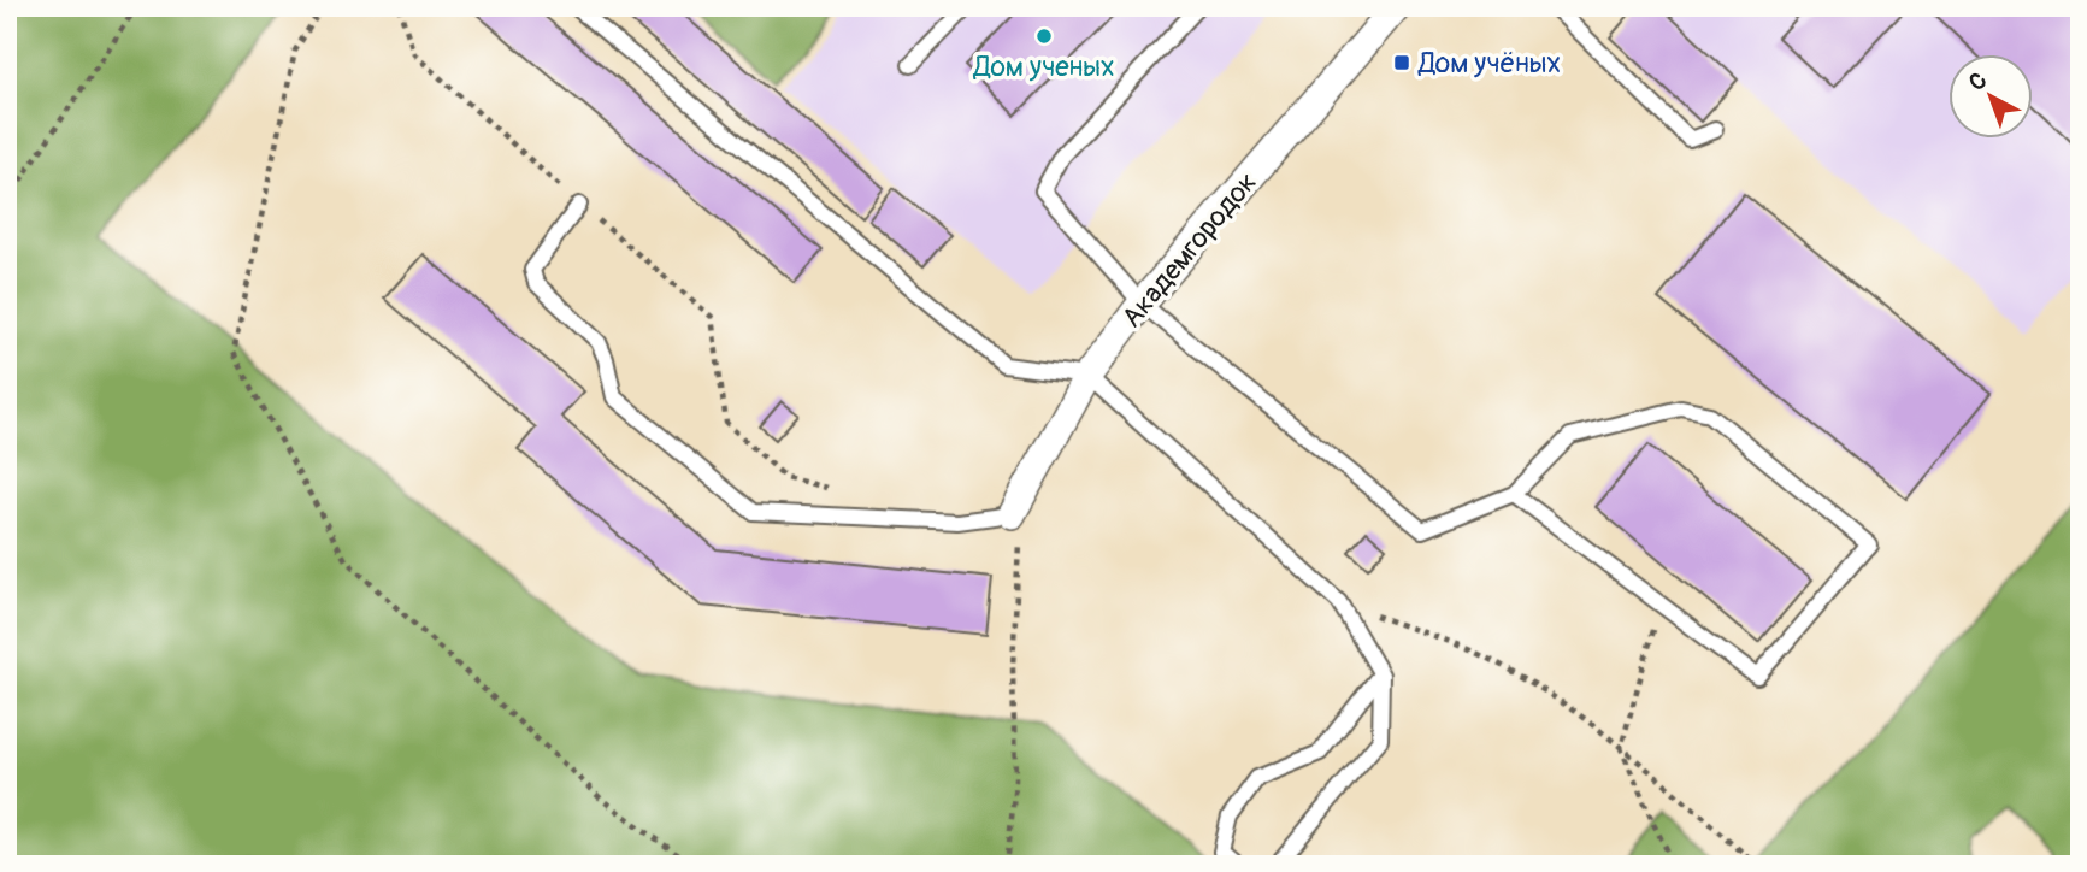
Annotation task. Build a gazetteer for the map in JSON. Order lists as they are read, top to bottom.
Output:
{
  "streets": {
    "street": ["Академгородок"]
  },
  "places": {
    "other": ["Дом ученых"],
    "transit": ["Дом учёных"]
  },
  "north": "top left"
}
